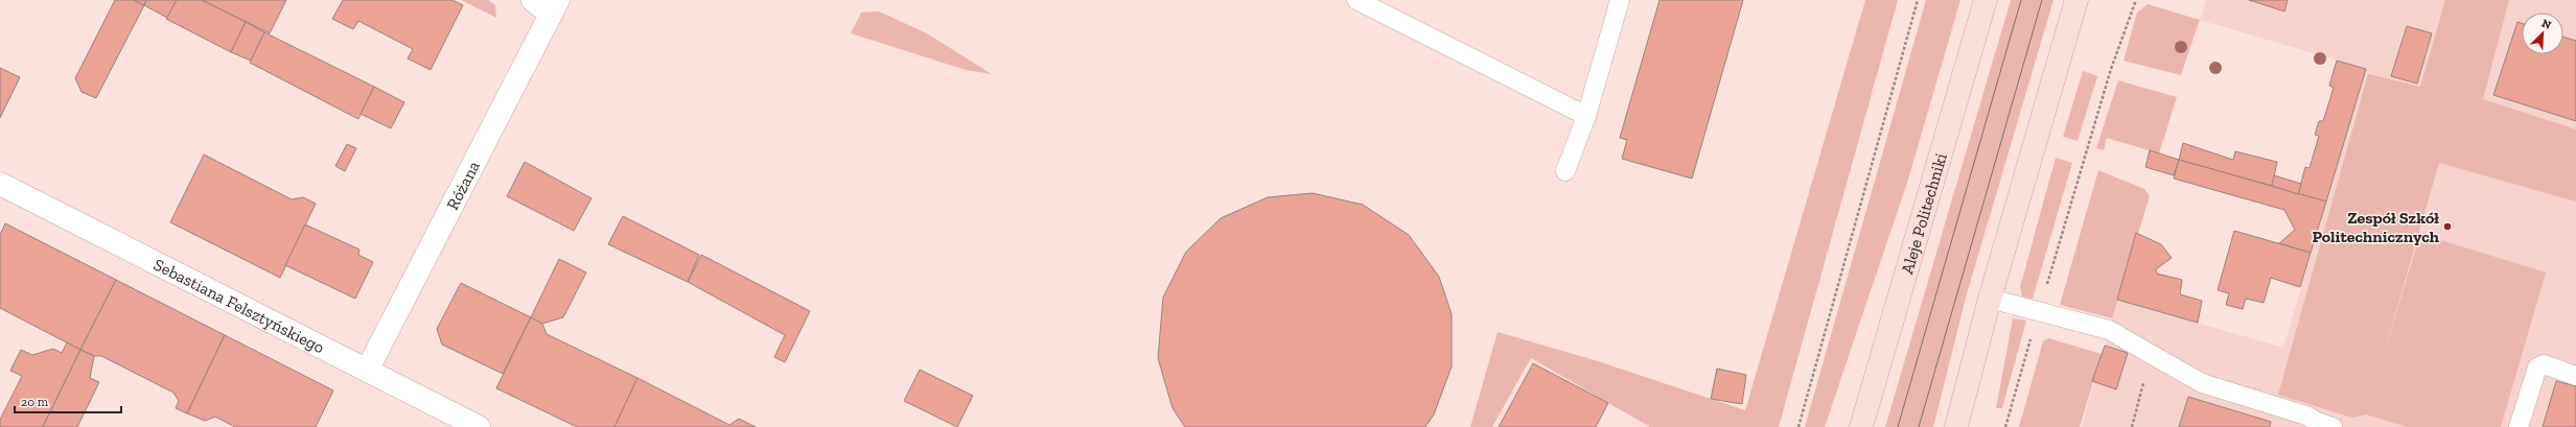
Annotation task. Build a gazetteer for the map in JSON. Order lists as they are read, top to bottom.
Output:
{
  "streets": {
    "main road": ["Aleje Politechniki"],
    "street": ["Różana", "Sebastiana Felsztyńskiego"]
  },
  "crossings": [
    ["Różana", "Sebastiana Felsztyńskiego"]
  ],
  "places": ["Zespół Szkół Politechnicznych"],
  "scale_bar": "20 m",
  "north": "top right"
}
